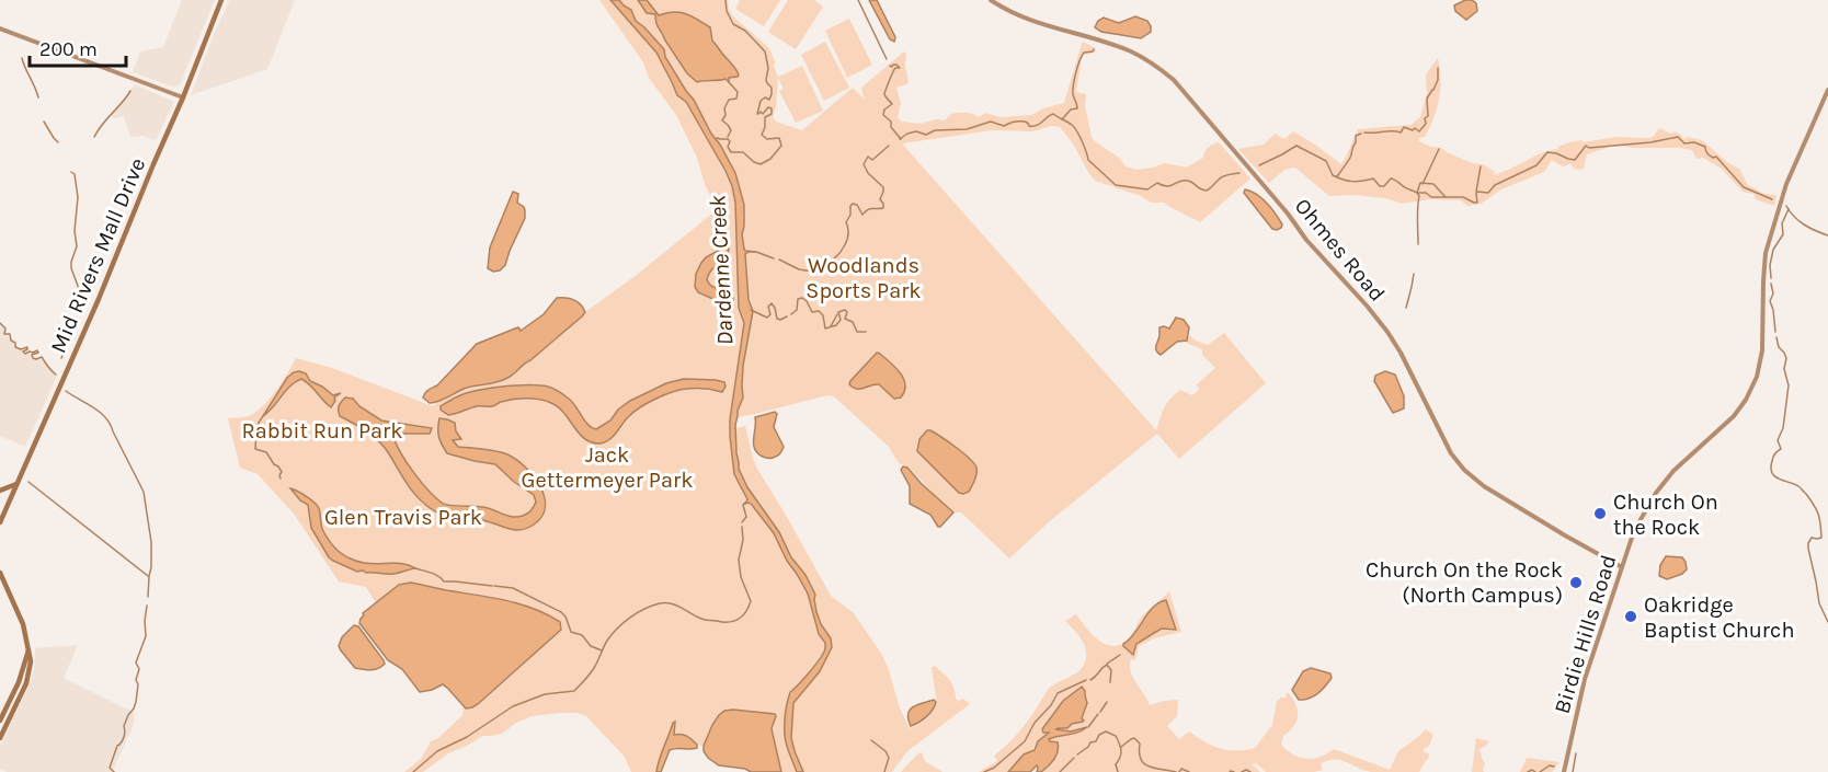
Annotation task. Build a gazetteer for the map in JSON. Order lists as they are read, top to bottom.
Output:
{
  "streets": {
    "main road": ["Ohmes Road", "Mid Rivers Mall Drive", "Birdie Hills Road"]
  },
  "crossings": [
    ["Ohmes Road", "Birdie Hills Road"]
  ],
  "water": ["Dardenne Creek"],
  "parks": [
    "Woodlands Sports Park",
    "Rabbit Run Park",
    "Jack Gettermeyer Park",
    "Glen Travis Park"
  ],
  "places": ["Church On the Rock", "Church On the Rock (North Campus)", "Oakridge Baptist Church"],
  "scale_bar": "200 m"
}
